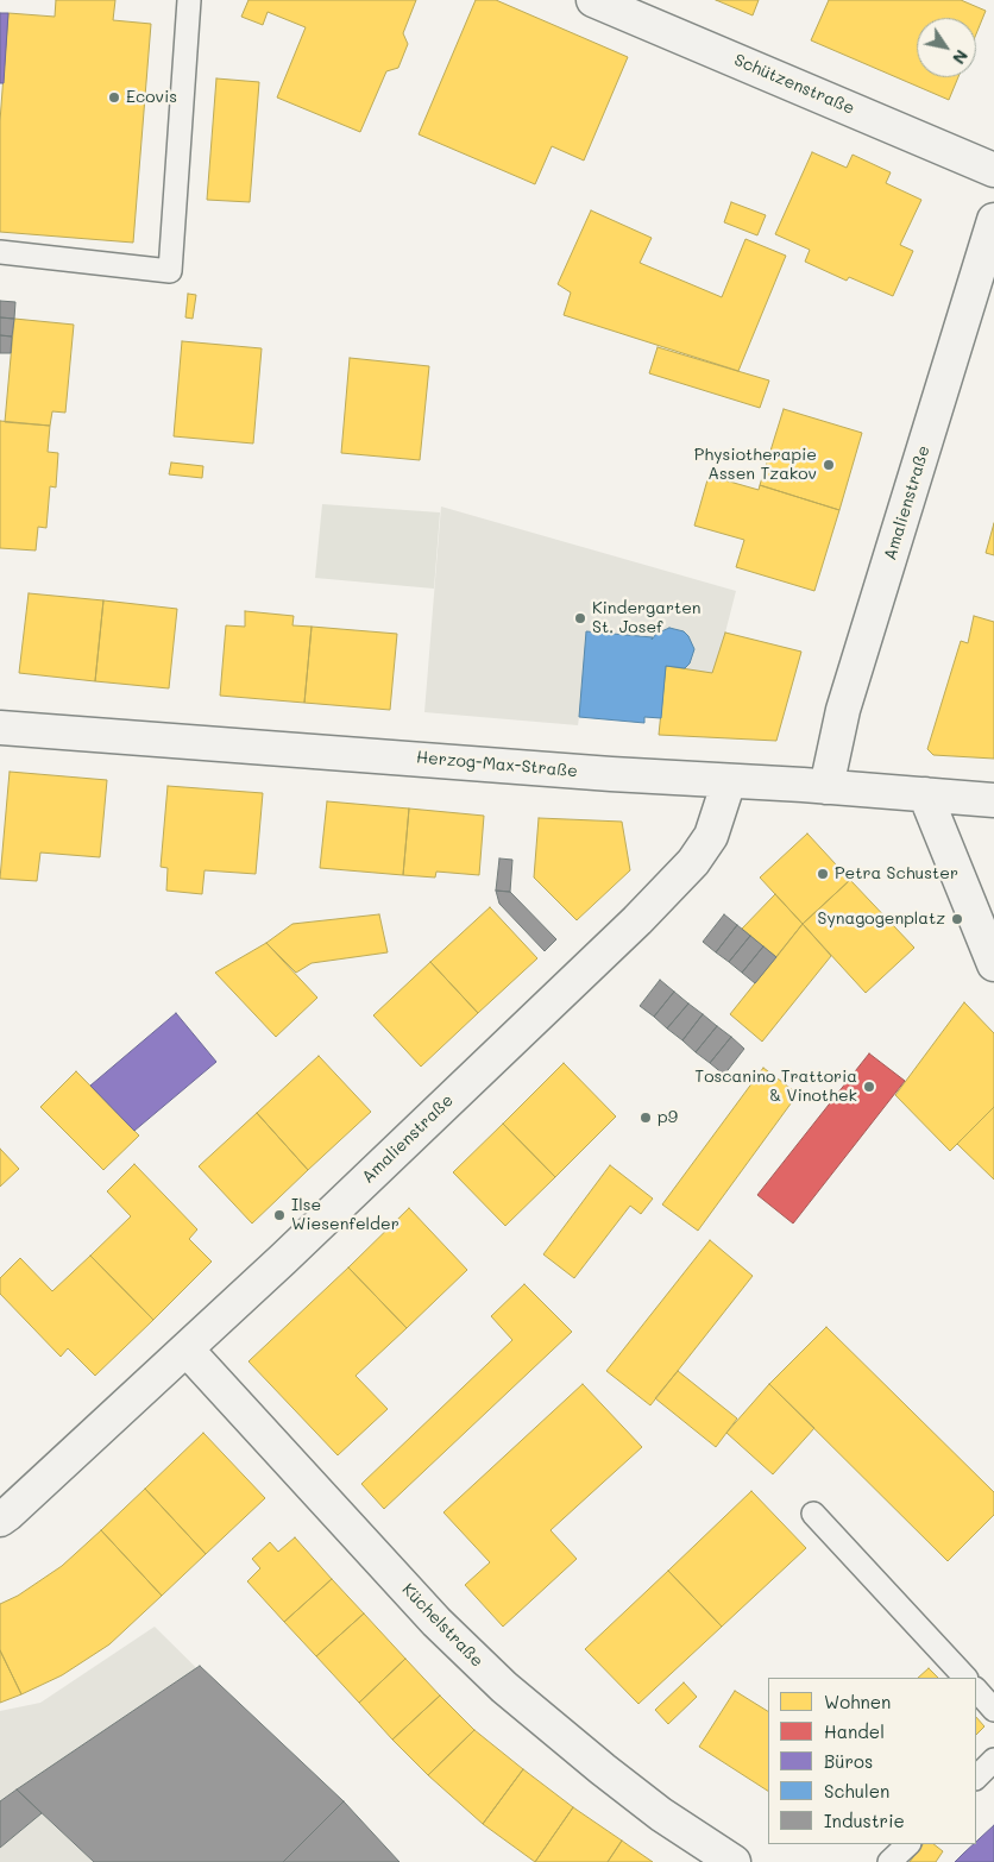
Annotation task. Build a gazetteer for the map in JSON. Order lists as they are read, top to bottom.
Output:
{
  "streets": {
    "street": [
      "Schützenstraße",
      "Amalienstraße",
      "Herzog-Max-Straße",
      "Küchelstraße"
    ]
  },
  "crossings": [
    ["Amalienstraße", "Herzog-Max-Straße"],
    ["Amalienstraße", "Küchelstraße"]
  ],
  "places": [
    "Ecovis",
    "Physiotherapie Assen Tzakov",
    "Kindergarten St. Josef",
    "Petra Schuster",
    "Synagogenplatz",
    "Toscanino Trattoria & Vinothek",
    "p9",
    "Ilse Wiesenfelder"
  ],
  "legend": [
    "Wohnen",
    "Handel",
    "Büros",
    "Schulen",
    "Industrie"
  ],
  "north": "bottom right"
}
